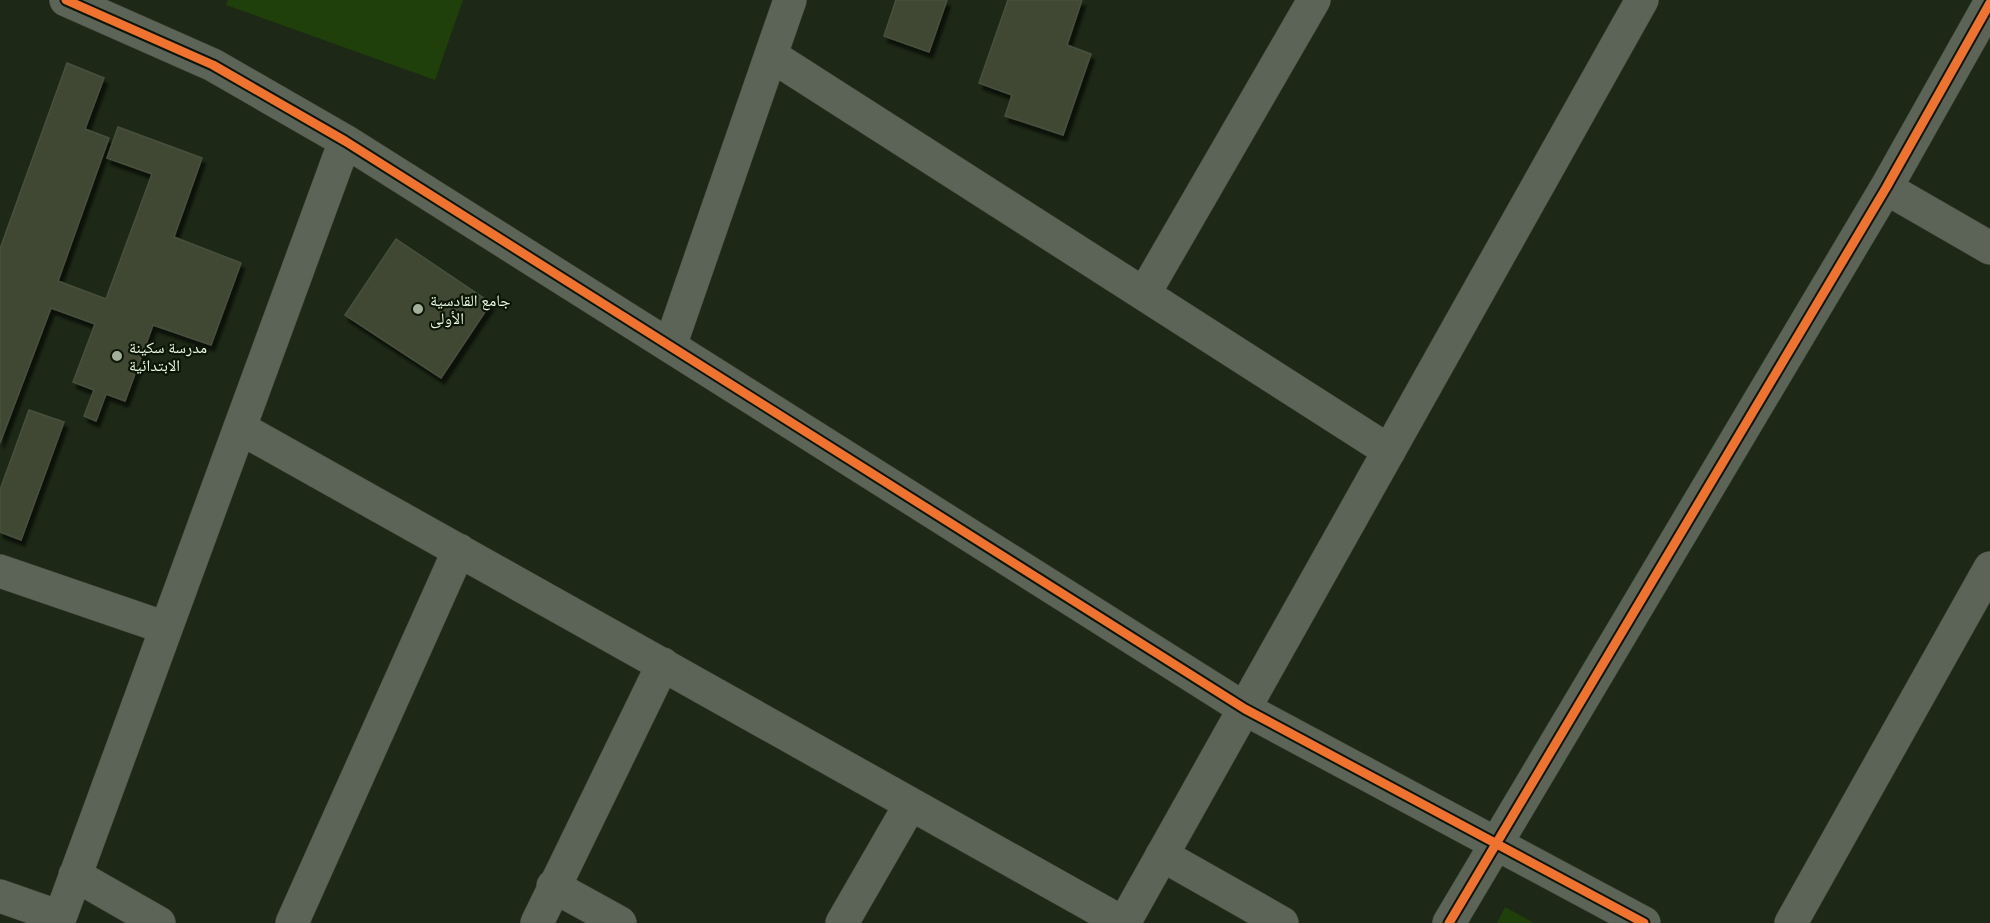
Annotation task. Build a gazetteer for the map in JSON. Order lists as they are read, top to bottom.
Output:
{
  "places": ["جامع القادسية الأولى", "مدرسة سكينة الابتدائية"]
}
